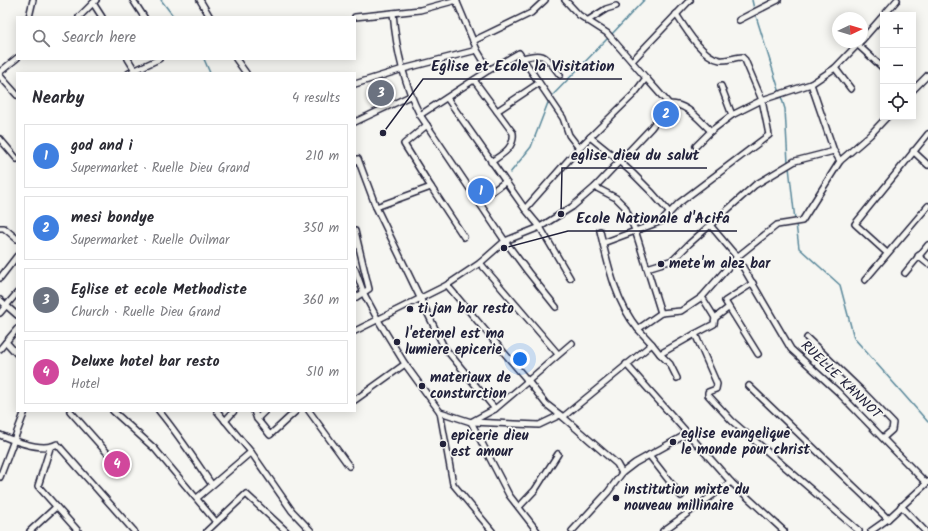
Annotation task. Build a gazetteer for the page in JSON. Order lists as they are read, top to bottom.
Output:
{
  "streets": {
    "street": ["RUELLE KANNOT"]
  },
  "places": [
    "Eglise et Ecole la Visitation",
    "eglise dieu du salut",
    "Ecole Nationale d'Acifa",
    "mete'm alez bar",
    "ti jan bar resto",
    "l'eternel est ma lumiere epicerie",
    "materiaux de consturction",
    "eglise evangelique le monde pour christ",
    "epicerie dieu est amour",
    "institution mixte du nouveau millinaire"
  ],
  "north": "right",
  "page": {
    "map_buttons": ["+", "−"],
    "search": "Search here",
    "heading": ["Nearby", "4 results"],
    "pins": [
      "3",
      "2",
      "1",
      "4"
    ],
    "list": [
      {
        "mark": "1",
        "name": "god and i",
        "note": "Supermarket · Ruelle Dieu Grand",
        "value": "210 m"
      },
      {
        "mark": "2",
        "name": "mesi bondye",
        "note": "Supermarket · Ruelle Ovilmar",
        "value": "350 m"
      },
      {
        "mark": "3",
        "name": "Eglise et ecole Methodiste",
        "note": "Church · Ruelle Dieu Grand",
        "value": "360 m"
      },
      {
        "mark": "4",
        "name": "Deluxe hotel bar resto",
        "note": "Hotel",
        "value": "510 m"
      }
    ]
  }
}
